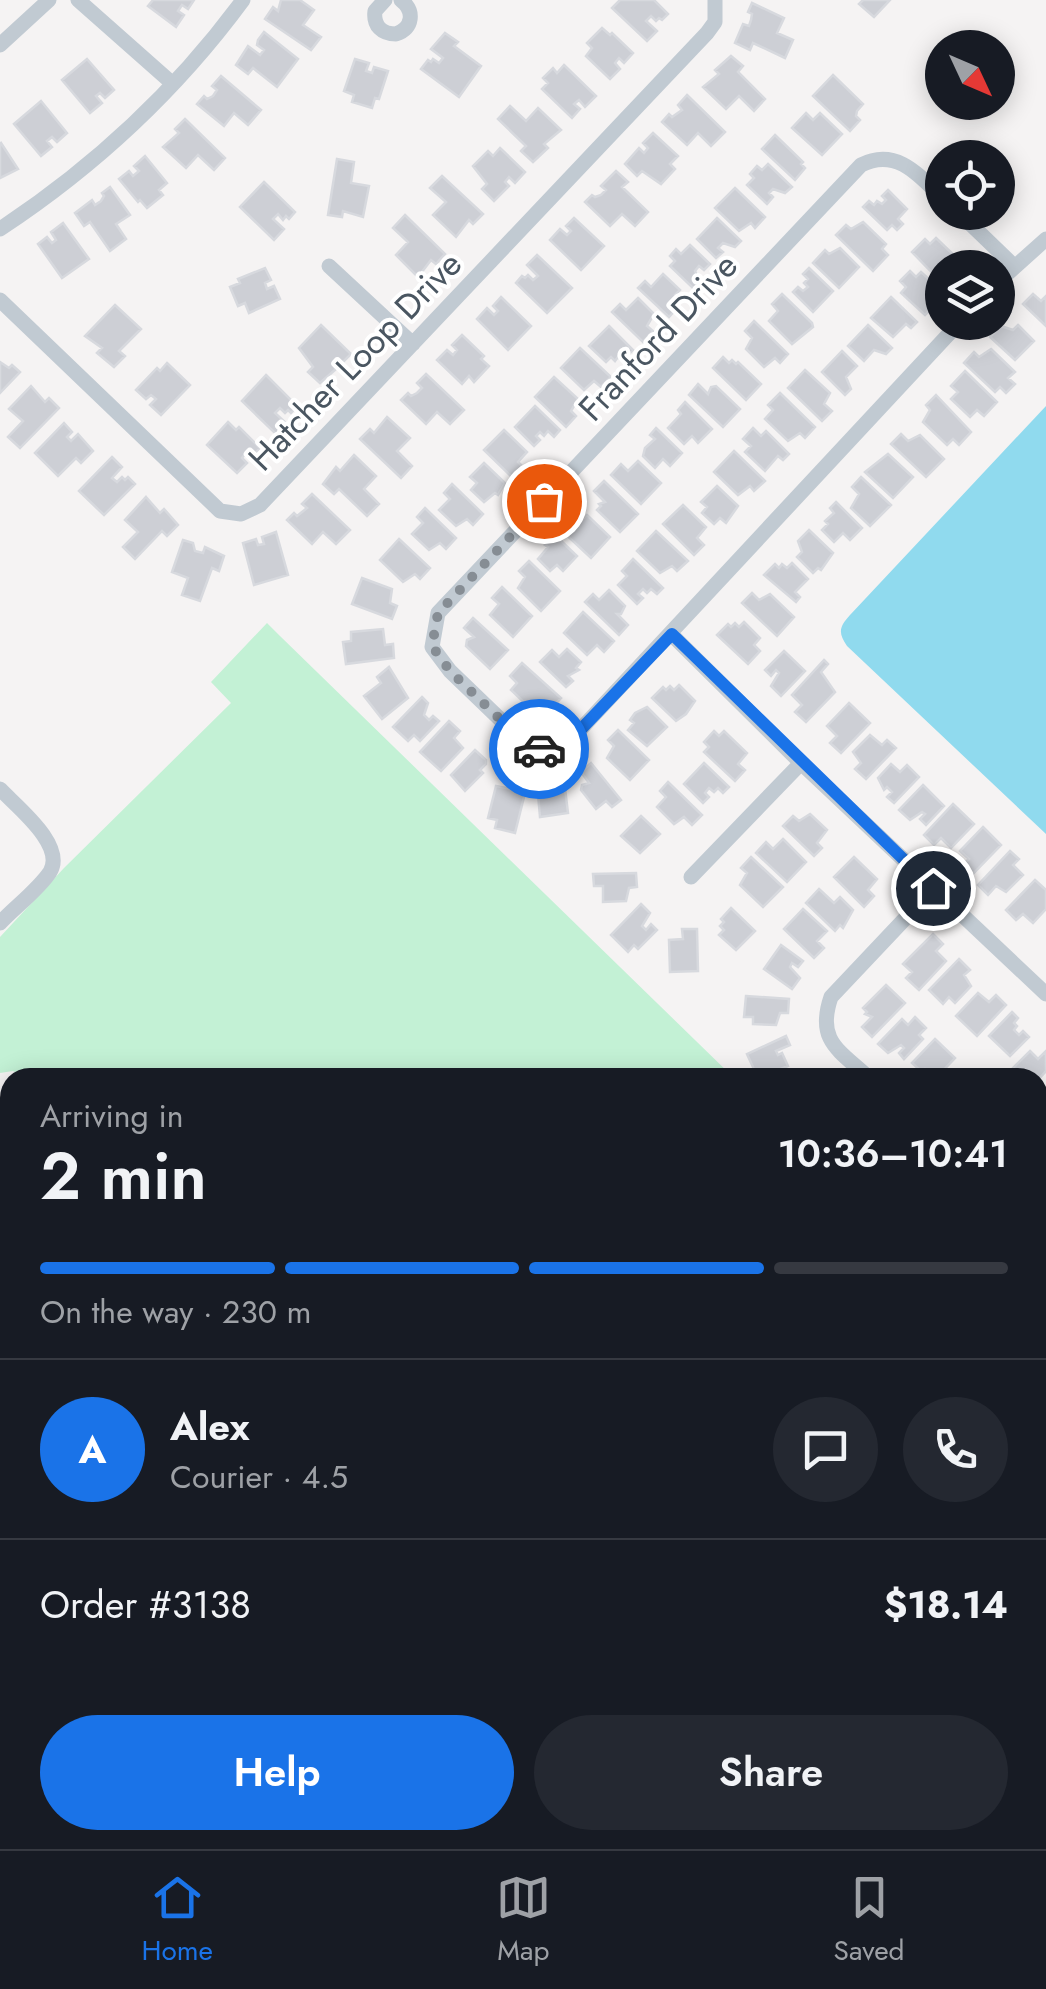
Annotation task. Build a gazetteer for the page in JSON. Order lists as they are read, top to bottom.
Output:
{
  "streets": {
    "street": ["Franford Drive", "Hatcher Loop Drive"]
  },
  "north": "bottom right",
  "page": {
    "heading": ["2 min", "Arriving in", "10:36–10:41"],
    "panel": [
      "Alex",
      "Courier · 4.5",
      "Order #3138",
      "$18.14"
    ],
    "bar": "On the way · 230 m",
    "round": "A",
    "buttons": ["Help", "Share"],
    "tabs": ["Home", "Map", "Saved"]
  }
}
